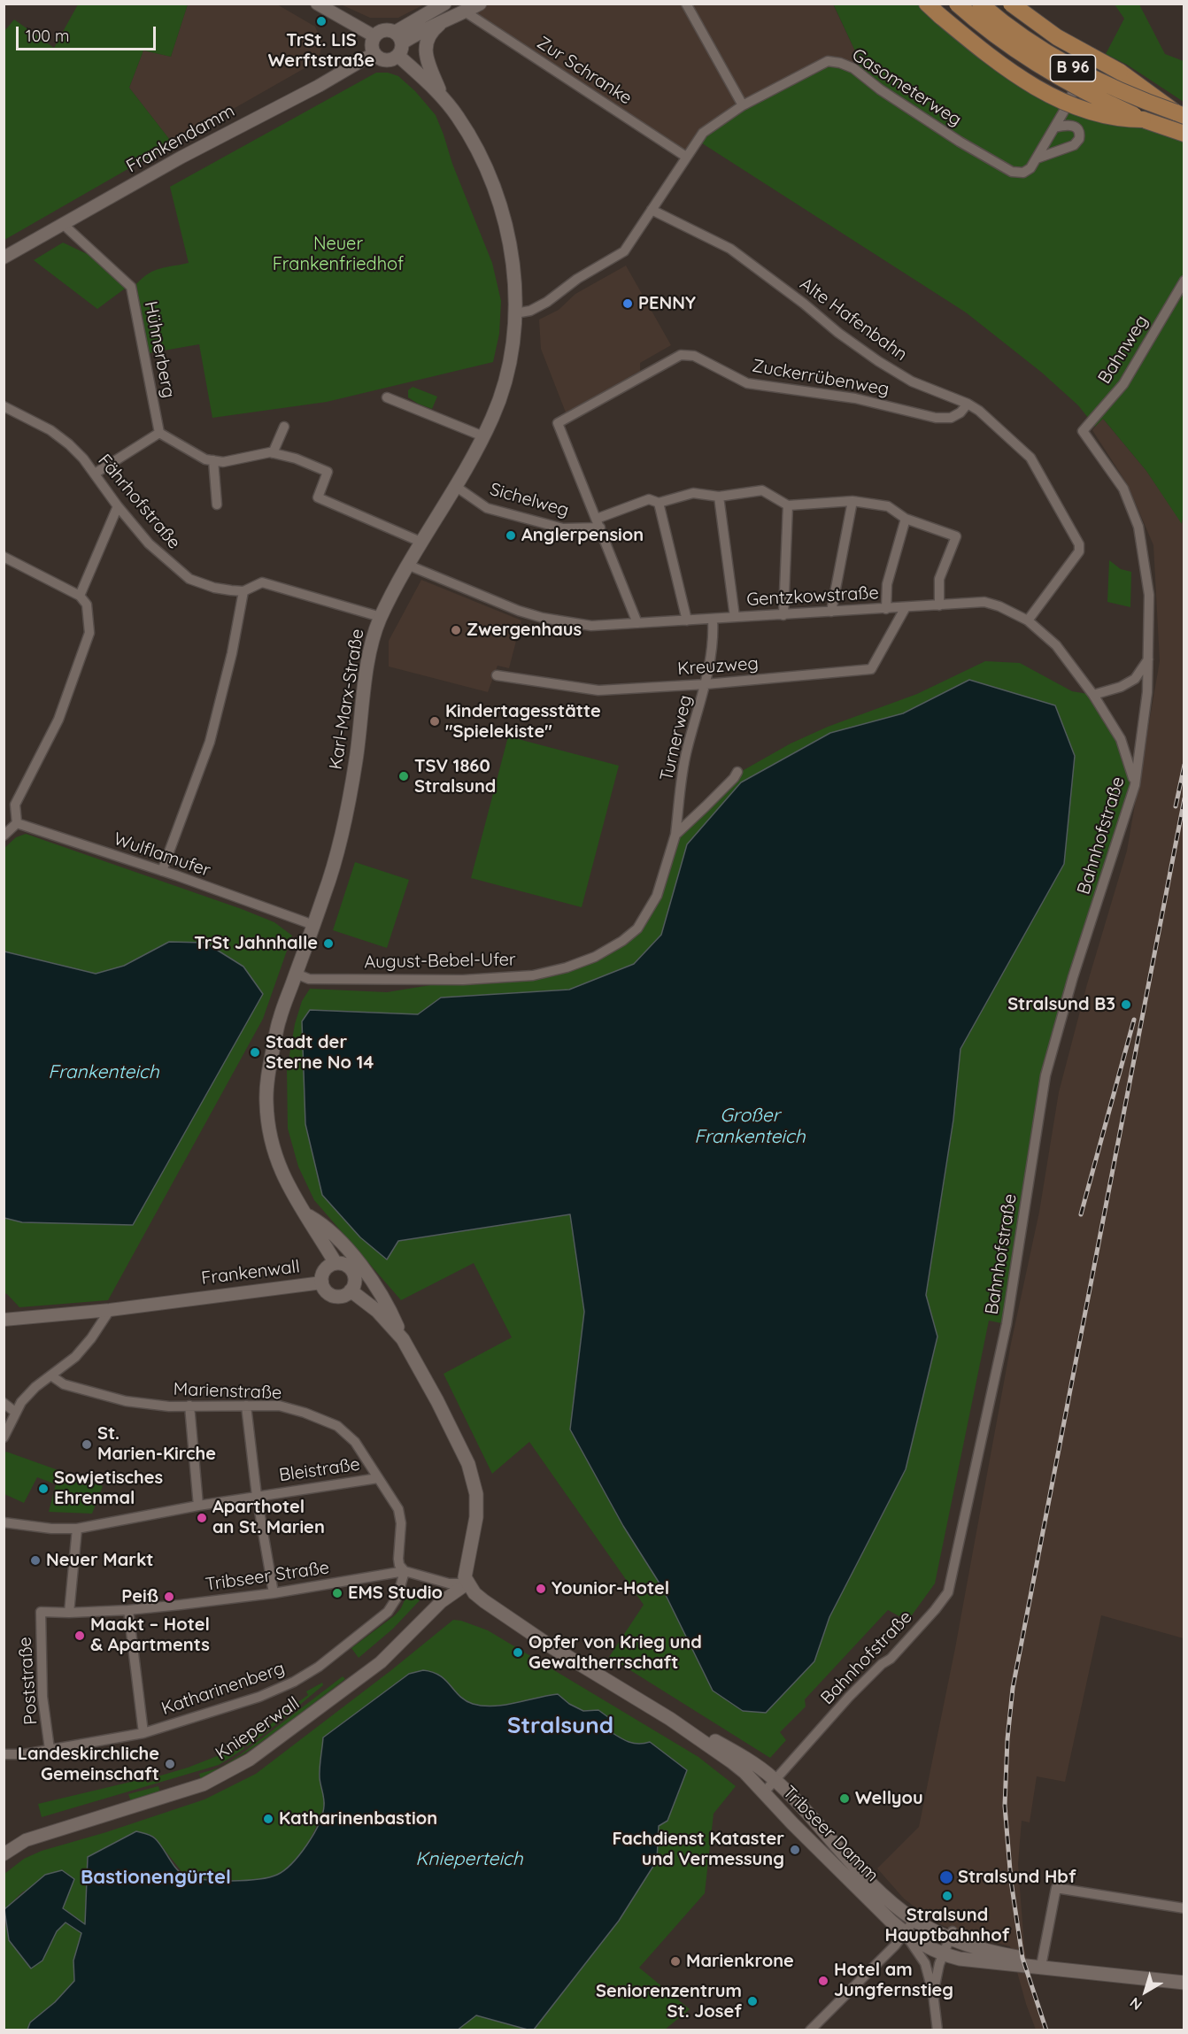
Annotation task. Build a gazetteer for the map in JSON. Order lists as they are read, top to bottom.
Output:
{
  "streets": {
    "highway": ["B 96"],
    "main road": ["Karl-Marx-Straße", "Frankenwall", "Tribseer Damm"],
    "street": [
      "Zur Schranke",
      "Gasometerweg",
      "Frankendamm",
      "Alte Hafenbahn",
      "Hühnerberg",
      "Bahnweg",
      "Zuckerrübenweg",
      "Sichelweg",
      "Fährhofstraße",
      "Gentzkowstraße",
      "Kreuzweg",
      "Turnerweg",
      "Bahnhofstraße",
      "Wulflamufer",
      "August-Bebel-Ufer",
      "Marienstraße",
      "Bleistraße",
      "Tribseer Straße",
      "Poststraße",
      "Katharinenberg",
      "Knieperwall"
    ]
  },
  "crossings": [
    ["Zur Schranke", "Gasometerweg"],
    ["Gasometerweg", "Alte Hafenbahn"],
    ["Gasometerweg", "Karl-Marx-Straße"],
    ["Frankendamm", "Hühnerberg"],
    ["Frankendamm", "Karl-Marx-Straße"],
    ["Alte Hafenbahn", "Zuckerrübenweg"],
    ["Alte Hafenbahn", "Gentzkowstraße"],
    ["Bahnweg", "Bahnhofstraße"],
    ["Zuckerrübenweg", "Sichelweg"],
    ["Sichelweg", "Gentzkowstraße"],
    ["Sichelweg", "Karl-Marx-Straße"],
    ["Fährhofstraße", "Karl-Marx-Straße"],
    ["Gentzkowstraße", "Kreuzweg"],
    ["Gentzkowstraße", "Karl-Marx-Straße"],
    ["Gentzkowstraße", "Turnerweg"],
    ["Gentzkowstraße", "Bahnhofstraße"],
    ["Kreuzweg", "Turnerweg"],
    ["Karl-Marx-Straße", "Wulflamufer"],
    ["Karl-Marx-Straße", "August-Bebel-Ufer"],
    ["Karl-Marx-Straße", "Frankenwall"],
    ["Turnerweg", "August-Bebel-Ufer"],
    ["Bahnhofstraße", "Tribseer Damm"],
    ["Marienstraße", "Bleistraße"],
    ["Bleistraße", "Tribseer Straße"],
    ["Bleistraße", "Katharinenberg"],
    ["Tribseer Straße", "Poststraße"],
    ["Tribseer Straße", "Katharinenberg"],
    ["Tribseer Straße", "Knieperwall"],
    ["Tribseer Straße", "Tribseer Damm"],
    ["Poststraße", "Katharinenberg"],
    ["Knieperwall", "Tribseer Damm"]
  ],
  "districts": ["Stralsund", "Bastionengürtel"],
  "water": ["Frankenteich", "Großer Frankenteich", "Knieperteich"],
  "parks": ["Neuer Frankenfriedhof"],
  "places": [
    "TrSt. LIS Werftstraße",
    "PENNY",
    "Anglerpension",
    "Zwergenhaus",
    "Kindertagesstätte \"Spielekiste\"",
    "TSV 1860 Stralsund",
    "TrSt Jahnhalle",
    "Stralsund B3",
    "Stadt der Sterne No 14",
    "St. Marien-Kirche",
    "Sowjetisches Ehrenmal",
    "Aparthotel an St. Marien",
    "Neuer Markt",
    "Younior-Hotel",
    "EMS Studio",
    "Peiß",
    "Maakt – Hotel & Apartments",
    "Opfer von Krieg und Gewaltherrschaft",
    "Landeskirchliche Gemeinschaft",
    "Wellyou",
    "Katharinenbastion",
    "Fachdienst Kataster und Vermessung",
    "Stralsund Hbf",
    "Stralsund Hauptbahnhof",
    "Marienkrone",
    "Hotel am Jungfernstieg",
    "Seniorenzentrum St. Josef"
  ],
  "scale_bar": "100 m",
  "north": "bottom left"
}
